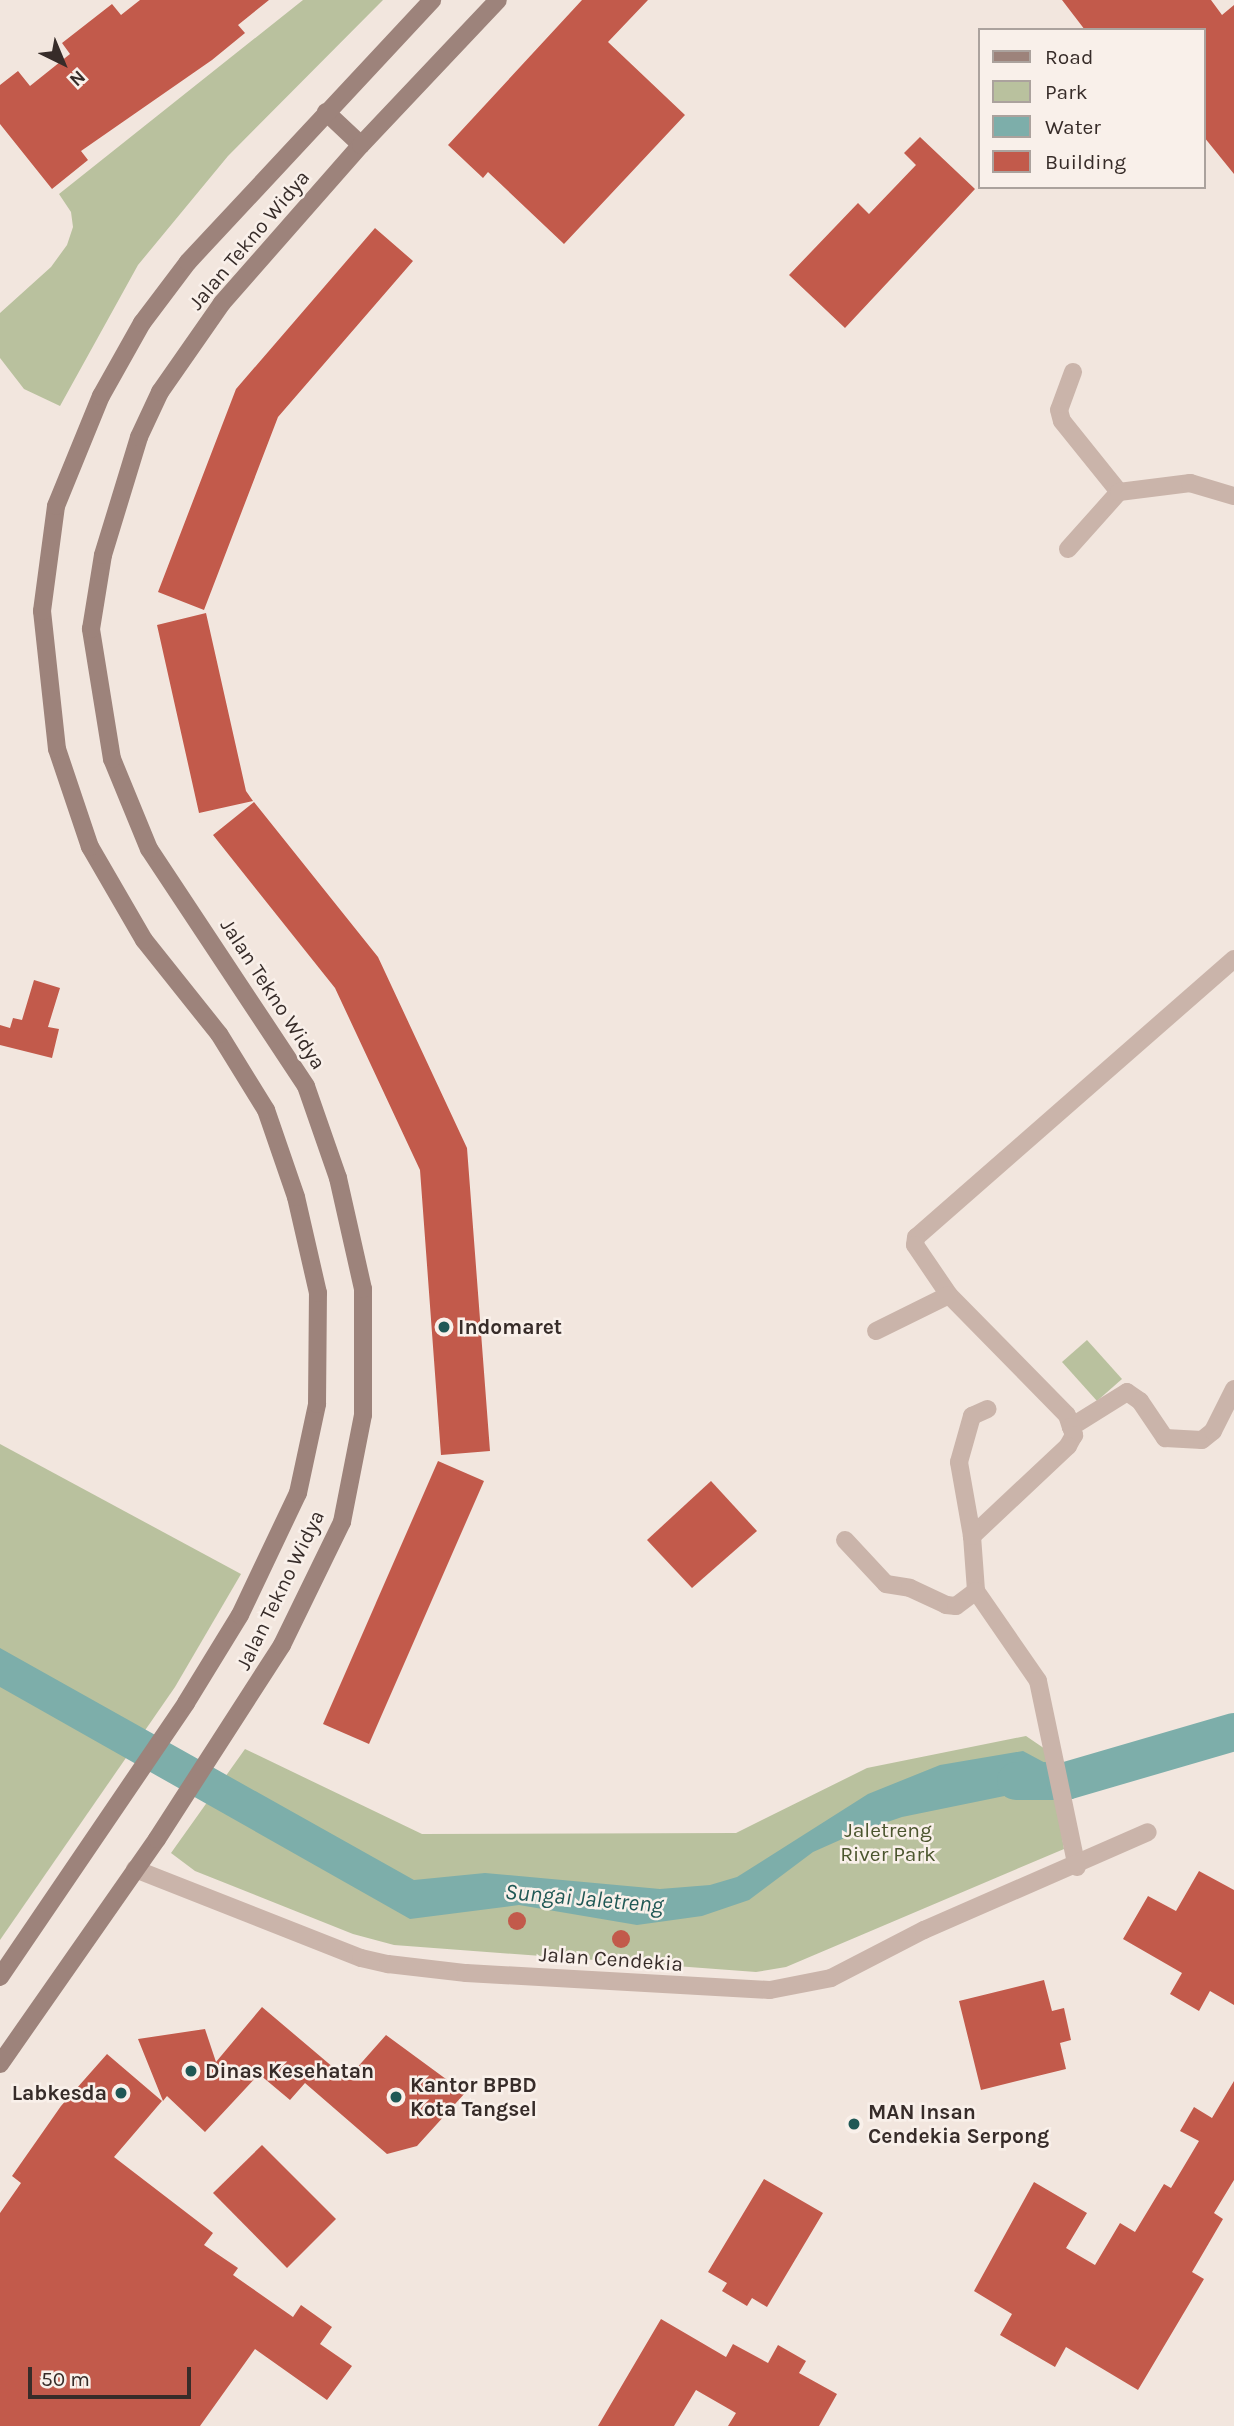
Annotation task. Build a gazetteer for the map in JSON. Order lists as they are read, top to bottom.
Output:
{
  "streets": {
    "main road": ["Jalan Tekno Widya"],
    "street": ["Jalan Cendekia"]
  },
  "crossings": [
    ["Jalan Tekno Widya", "Jalan Cendekia"]
  ],
  "water": ["Sungai Jaletreng"],
  "parks": ["Jaletreng River Park"],
  "places": [
    "Indomaret",
    "Dinas Kesehatan",
    "Labkesda",
    "Kantor BPBD Kota Tangsel",
    "MAN Insan Cendekia Serpong"
  ],
  "legend": [
    "Road",
    "Park",
    "Water",
    "Building"
  ],
  "scale_bar": "50 m",
  "north": "bottom right"
}
